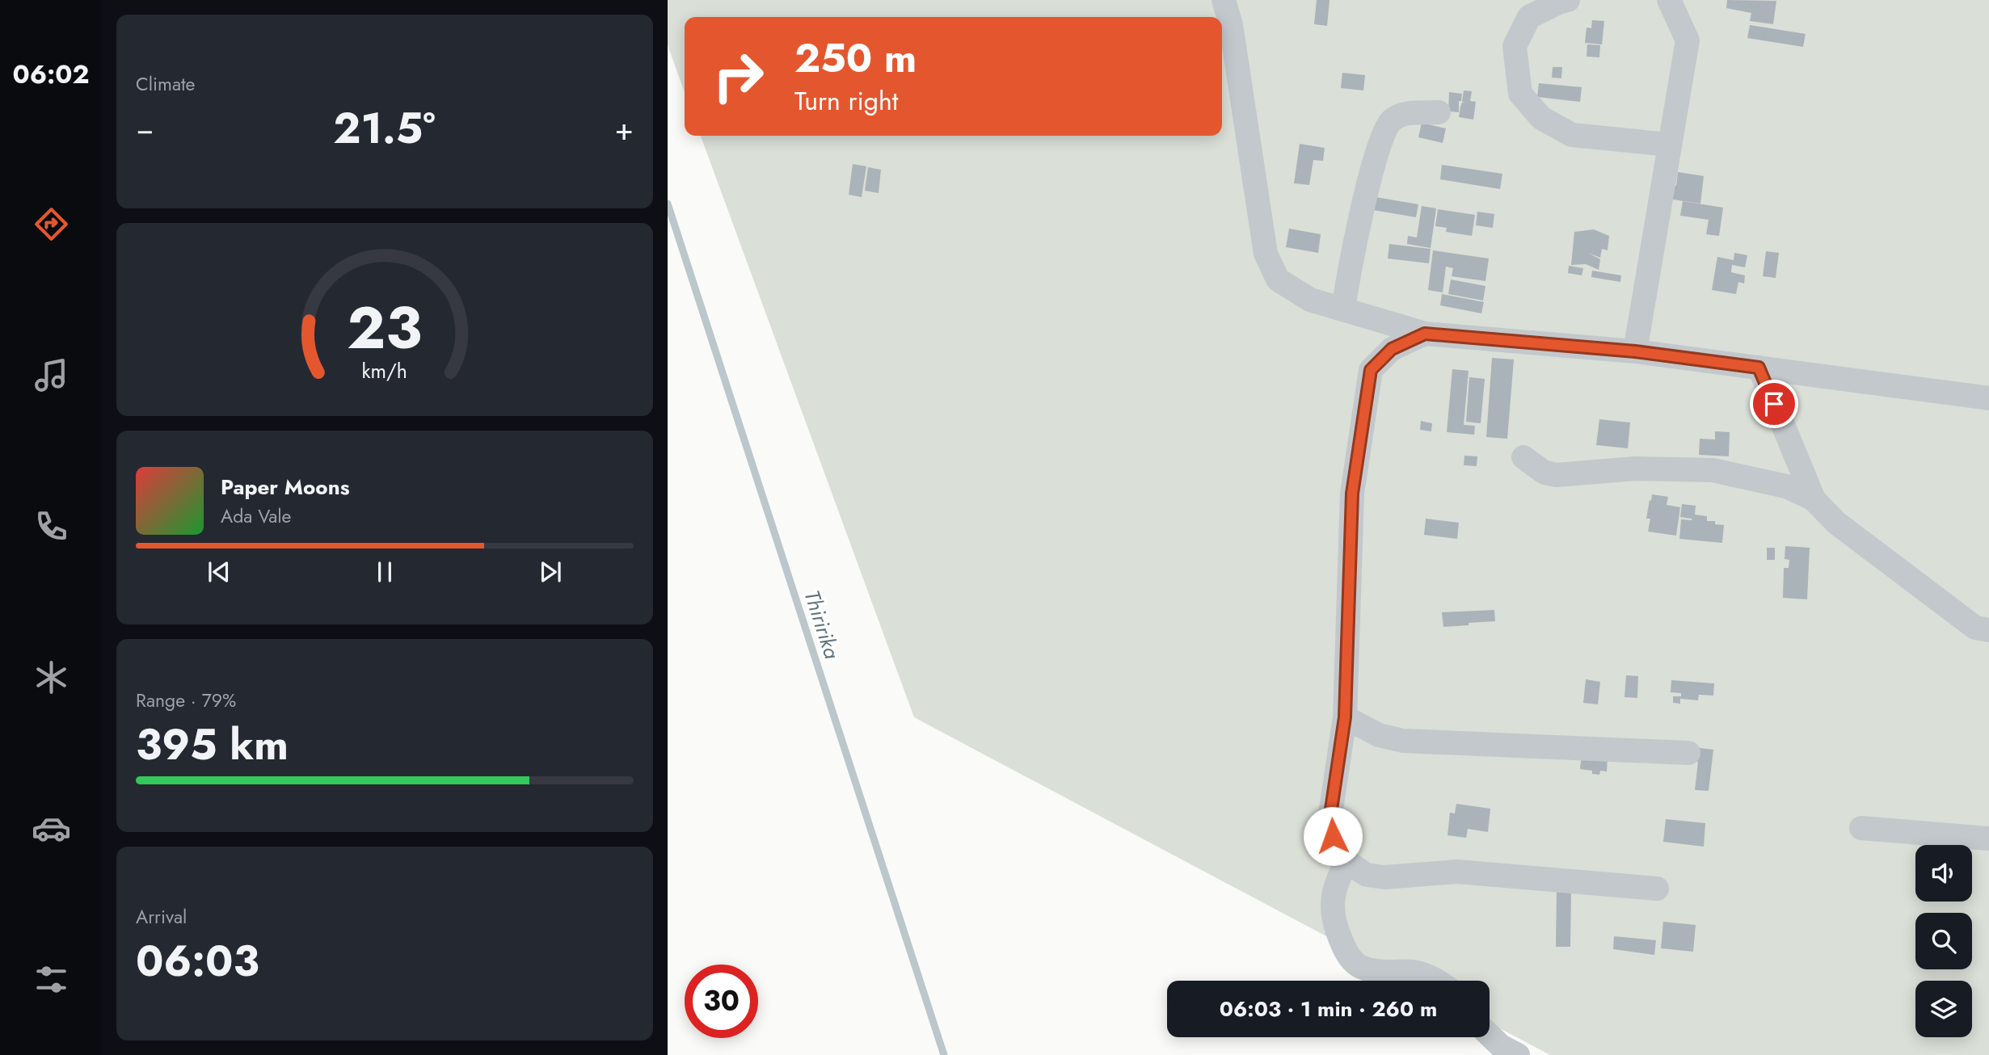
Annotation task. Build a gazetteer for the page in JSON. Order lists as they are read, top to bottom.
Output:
{
  "water": ["Thiririka"],
  "page": {
    "tabs": "06:02",
    "tile": [
      "Climate",
      ["Range · 79%", "395 km"],
      ["Arrival", "06:03"]
    ],
    "turn": ["250 m", "Turn right"],
    "heat": ["−", "21.5°", "+"],
    "song": ["Paper Moons", "Ada Vale"],
    "limit": "30",
    "trip": "06:03 · 1 min · 260 m",
    "gauge": ["23", "km/h"]
  }
}
